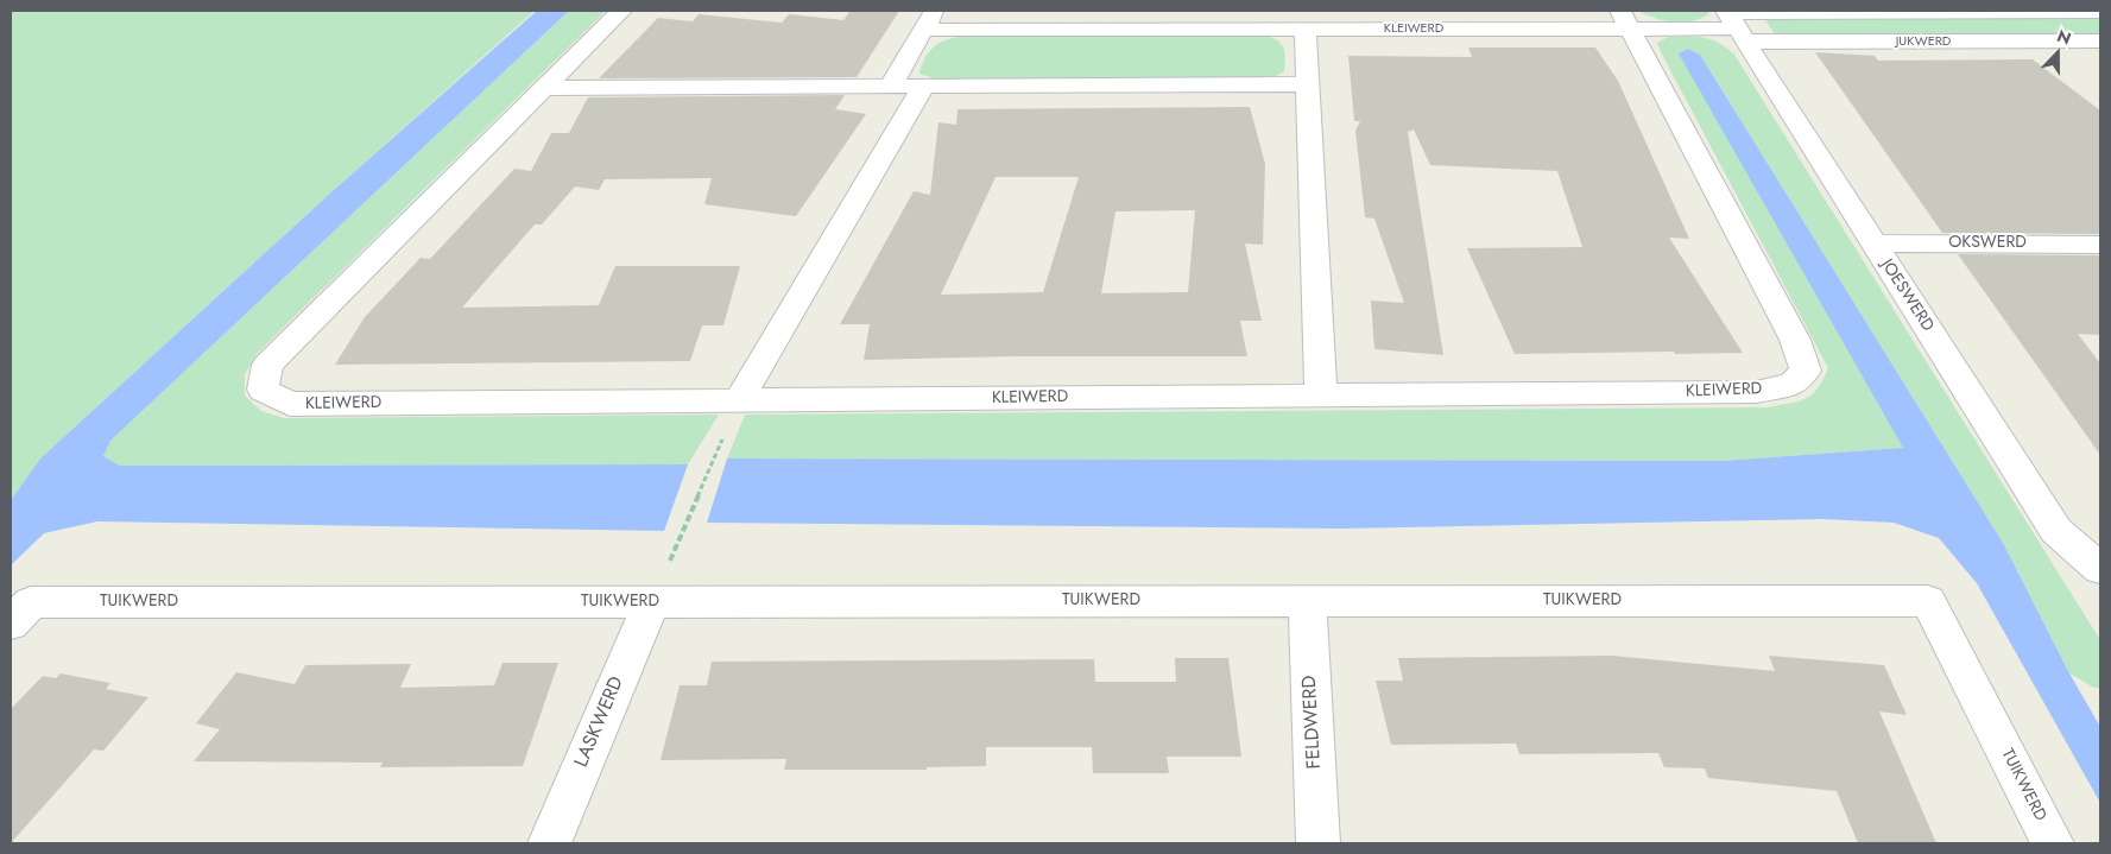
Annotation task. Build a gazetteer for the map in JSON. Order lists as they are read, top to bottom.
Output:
{
  "streets": {
    "street": [
      "KLEIWERD",
      "JUKWERD",
      "OKSWERD",
      "JOESWERD",
      "TUIKWERD",
      "LASKWERD",
      "FELDWERD"
    ]
  },
  "crossings": [
    ["KLEIWERD", "JUKWERD"],
    ["KLEIWERD", "JOESWERD"],
    ["JUKWERD", "JOESWERD"],
    ["OKSWERD", "JOESWERD"],
    ["TUIKWERD", "LASKWERD"],
    ["TUIKWERD", "FELDWERD"]
  ],
  "north": "top"
}
